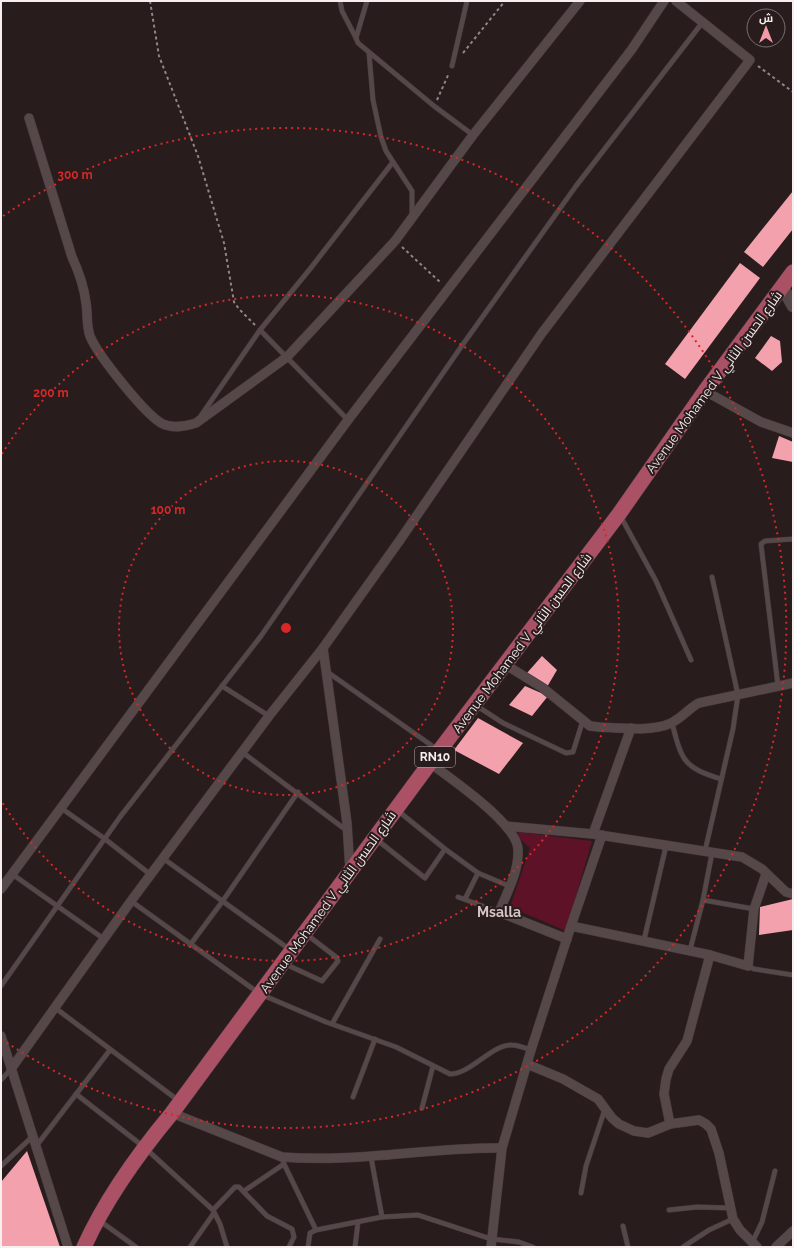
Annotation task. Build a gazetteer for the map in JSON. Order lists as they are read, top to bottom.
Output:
{
  "streets": {
    "main road": ["Avenue Mohamed V شارع الحسن الثاني", "RN10"]
  },
  "districts": ["Msalla"],
  "north": "top",
  "rings": ["300 m", "200 m", "100 m"]
}
